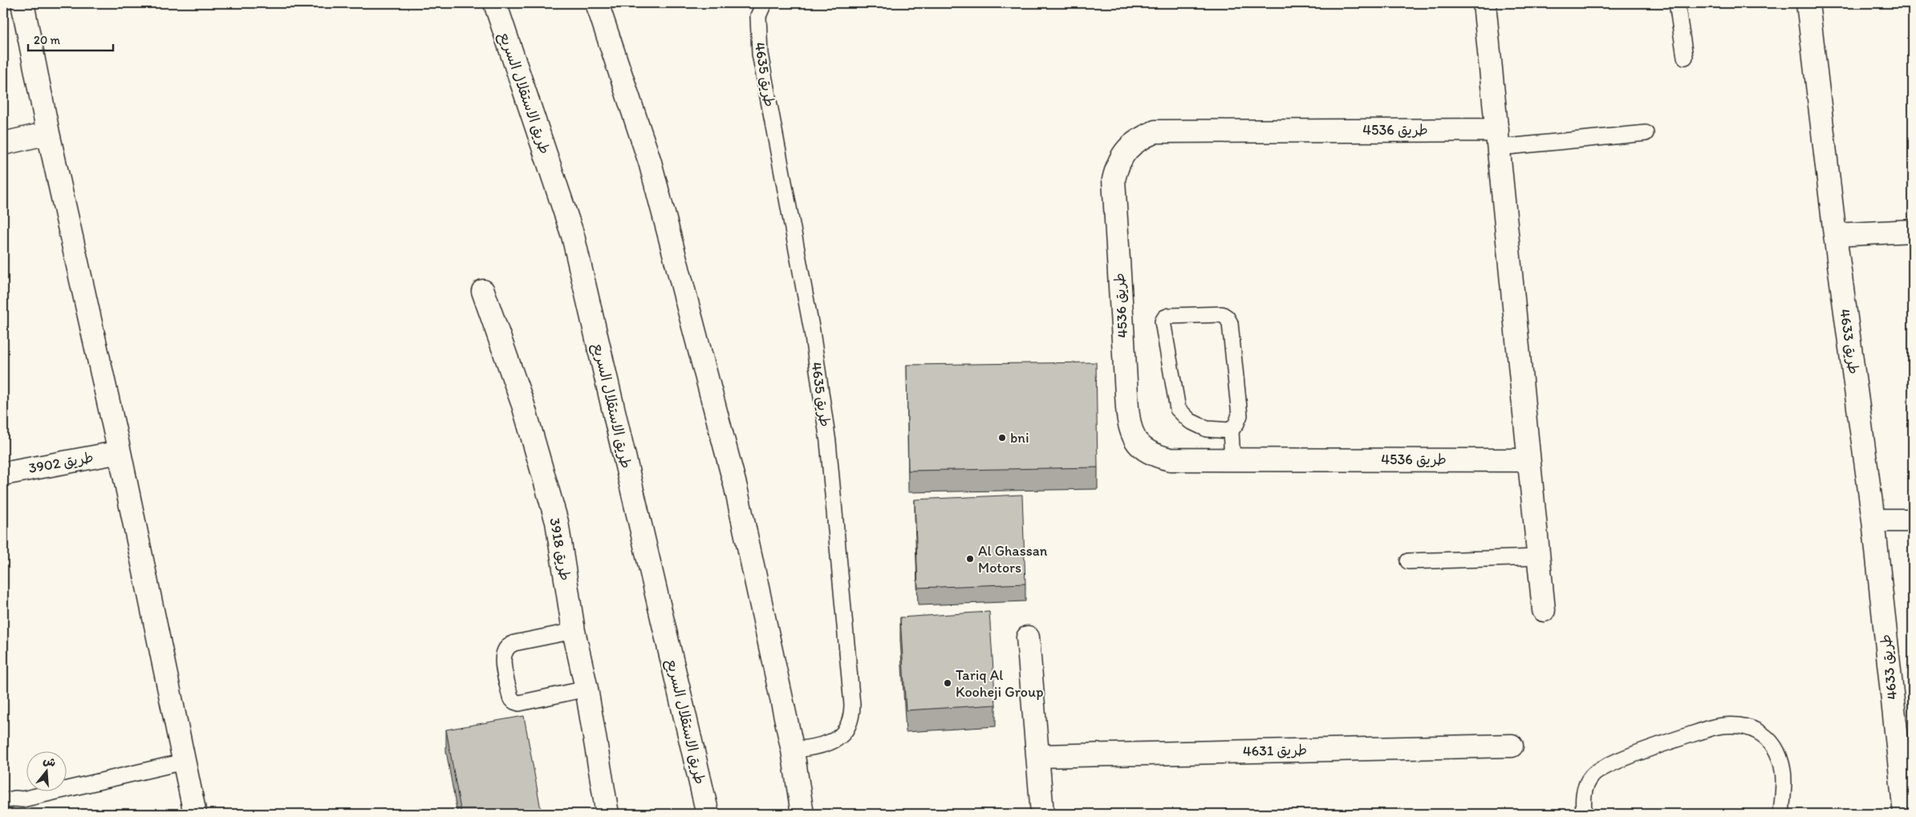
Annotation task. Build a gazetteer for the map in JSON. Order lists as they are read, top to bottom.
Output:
{
  "streets": {
    "street": [
      "طريق الاستقلال السريع",
      "طريق 4536",
      "طريق 4633",
      "طريق 3902",
      "طريق 3918",
      "طريق 4631"
    ],
    "lane": ["طريق 4635"]
  },
  "places": ["bni", "Al Ghassan Motors", "Tariq Al Kooheji Group"],
  "scale_bar": "20 m",
  "north": "top"
}
